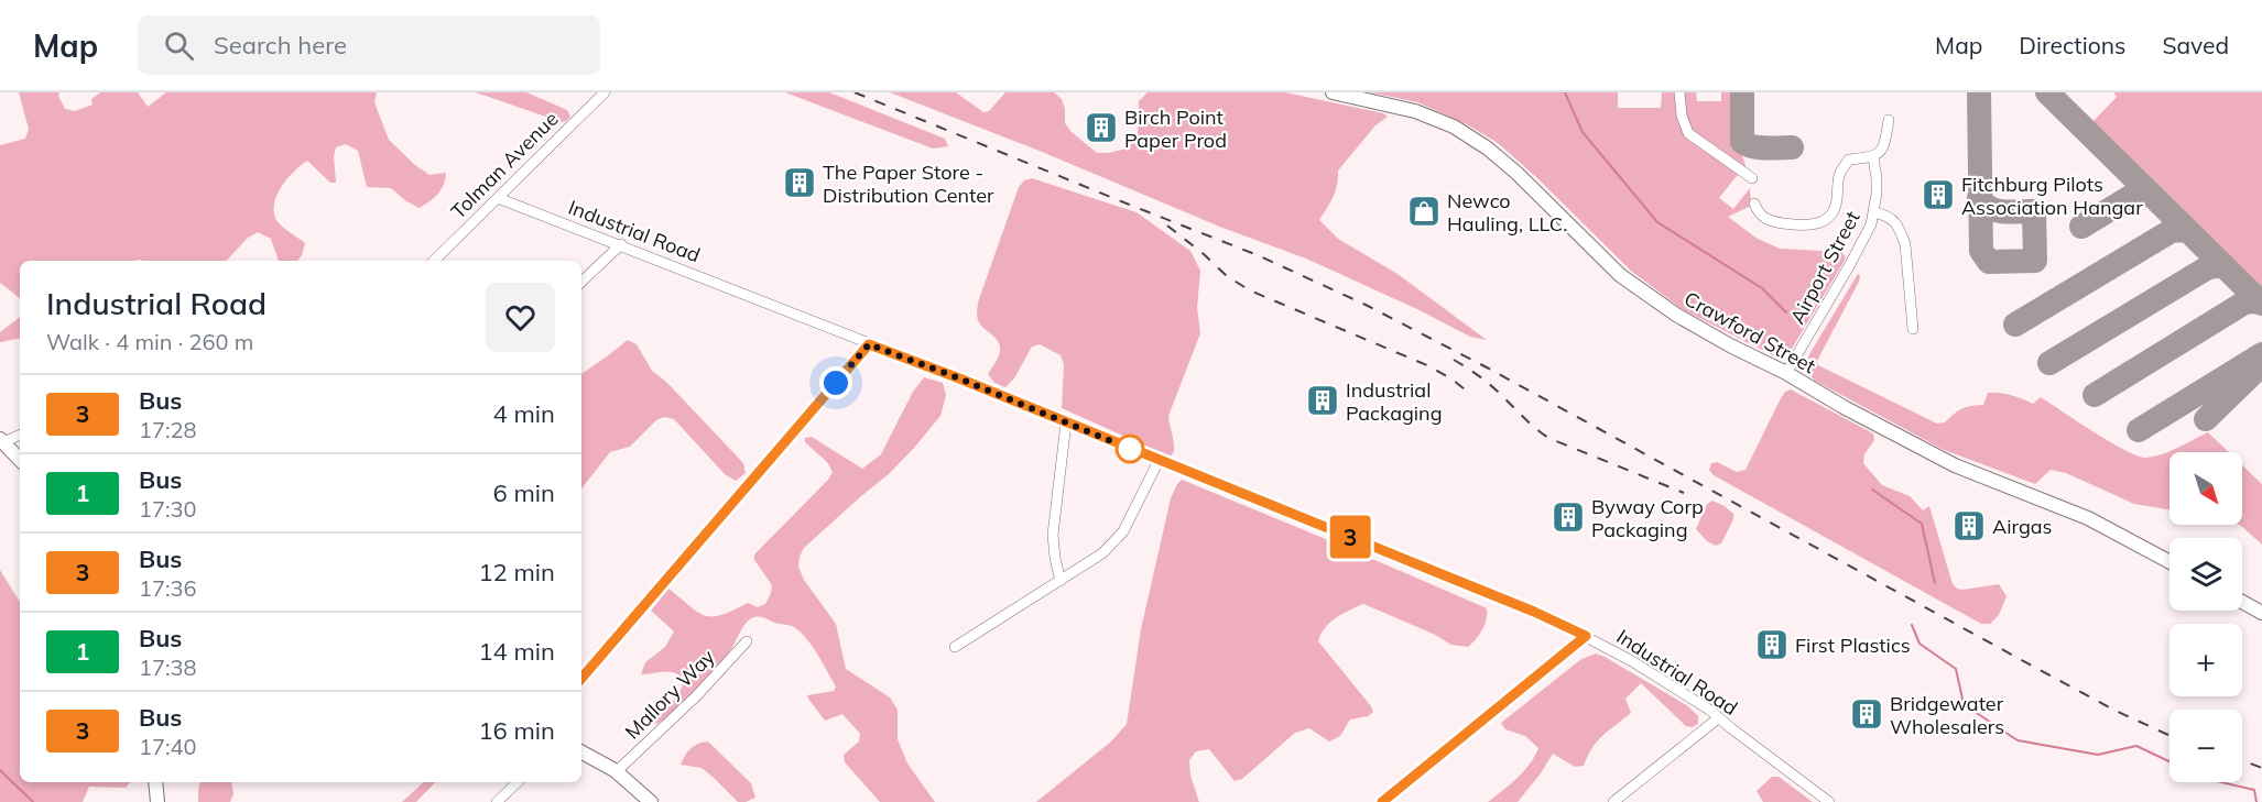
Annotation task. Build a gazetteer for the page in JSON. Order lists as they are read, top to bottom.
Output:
{
  "streets": {
    "main road": ["Crawford Street"],
    "street": [
      "Tolman Avenue",
      "Industrial Road",
      "Airport Street",
      "Mallory Way"
    ]
  },
  "crossings": [
    ["Tolman Avenue", "Industrial Road"],
    ["Airport Street", "Crawford Street"]
  ],
  "places": {
    "building": [
      "Birch Point Paper Prod",
      "The Paper Store - Distribution Center",
      "Fitchburg Pilots Association Hangar",
      "Industrial Packaging",
      "Byway Corp Packaging",
      "Airgas",
      "First Plastics",
      "Bridgewater Wholesalers"
    ],
    "shop": ["Newco Hauling, LLC."]
  },
  "lines": ["bus line 3"],
  "north": "bottom right",
  "page": {
    "header": "Map",
    "search": "Search here",
    "nav": ["Map", "Directions", "Saved"],
    "on_map": "3",
    "heading": ["Industrial Road", "Walk · 4 min · 260 m"],
    "list": [
      {
        "mark": "3",
        "name": "Bus",
        "note": "17:28",
        "value": "4 min"
      },
      {
        "mark": "1",
        "name": "Bus",
        "note": "17:30",
        "value": "6 min"
      },
      {
        "mark": "3",
        "name": "Bus",
        "note": "17:36",
        "value": "12 min"
      },
      {
        "mark": "1",
        "name": "Bus",
        "note": "17:38",
        "value": "14 min"
      },
      {
        "mark": "3",
        "name": "Bus",
        "note": "17:40",
        "value": "16 min"
      }
    ],
    "map_buttons": ["+", "−"]
  }
}
